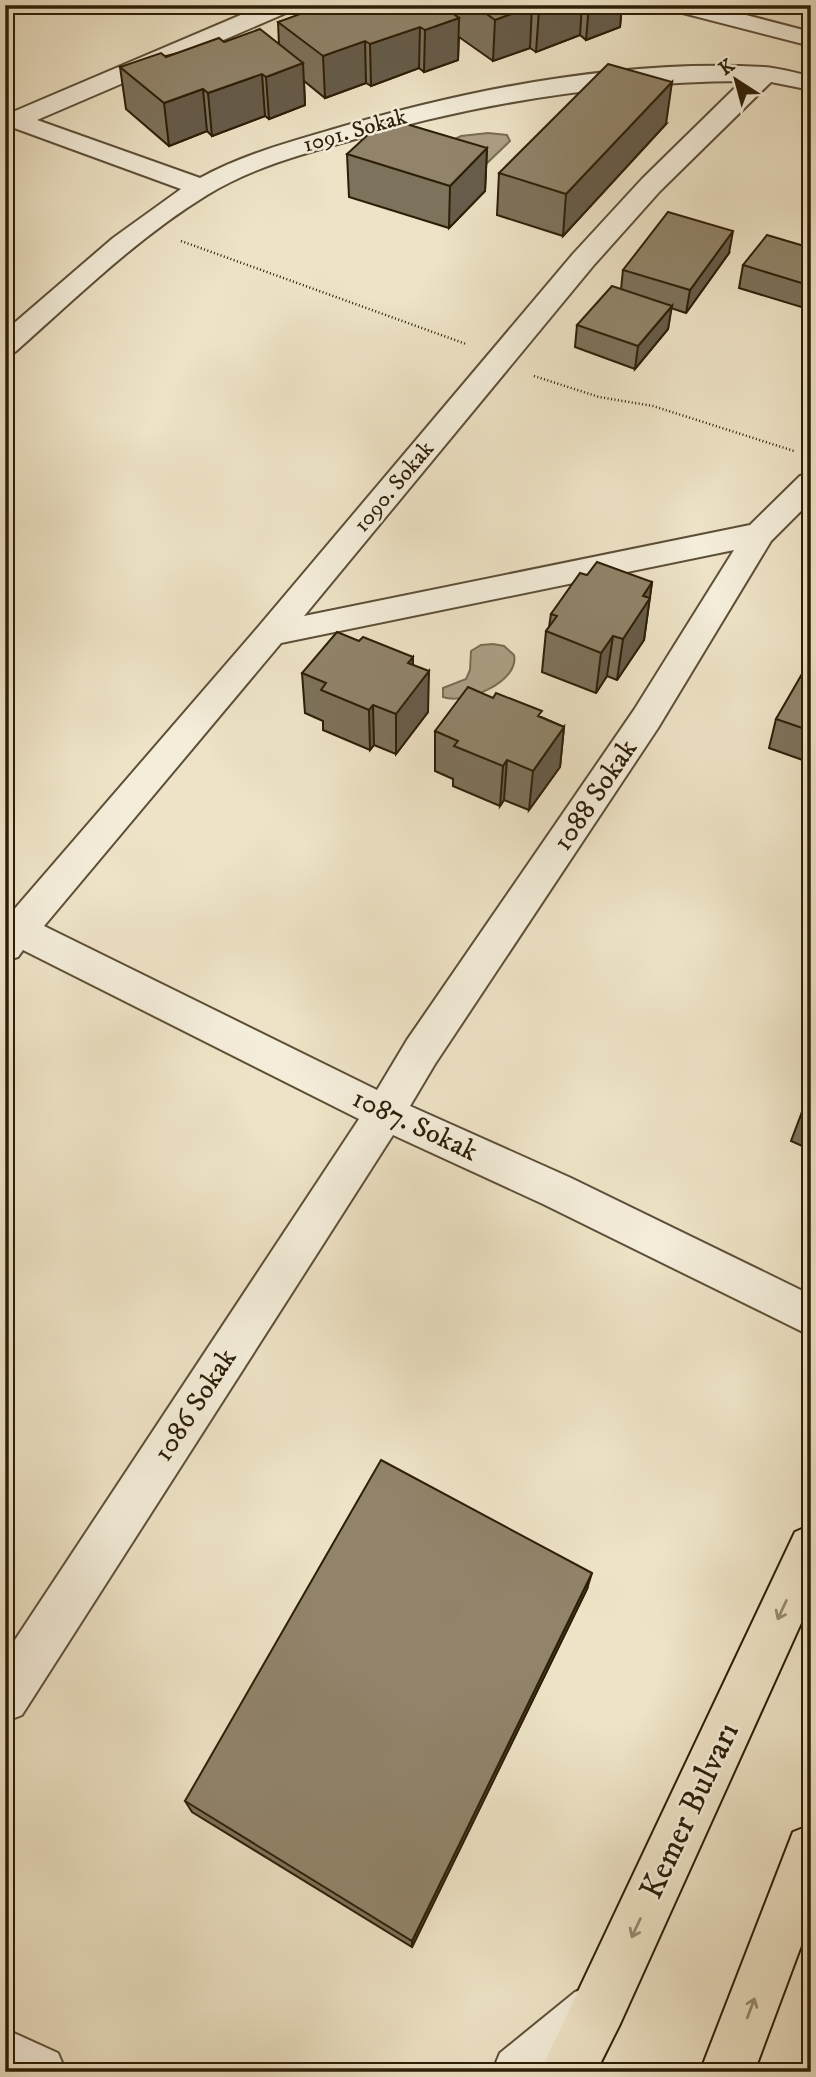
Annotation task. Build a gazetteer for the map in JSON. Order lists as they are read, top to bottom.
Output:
{
  "streets": {
    "main road": ["Kemer Bulvarı"],
    "street": [
      "1091. Sokak",
      "1090. Sokak",
      "1088 Sokak",
      "1087. Sokak",
      "1086 Sokak"
    ]
  },
  "crossings": [
    ["1091. Sokak", "1090. Sokak"],
    ["1090. Sokak", "1087. Sokak"],
    ["1088 Sokak", "1087. Sokak"],
    ["1088 Sokak", "1086 Sokak"],
    ["1087. Sokak", "1086 Sokak"]
  ],
  "north": "top left"
}
